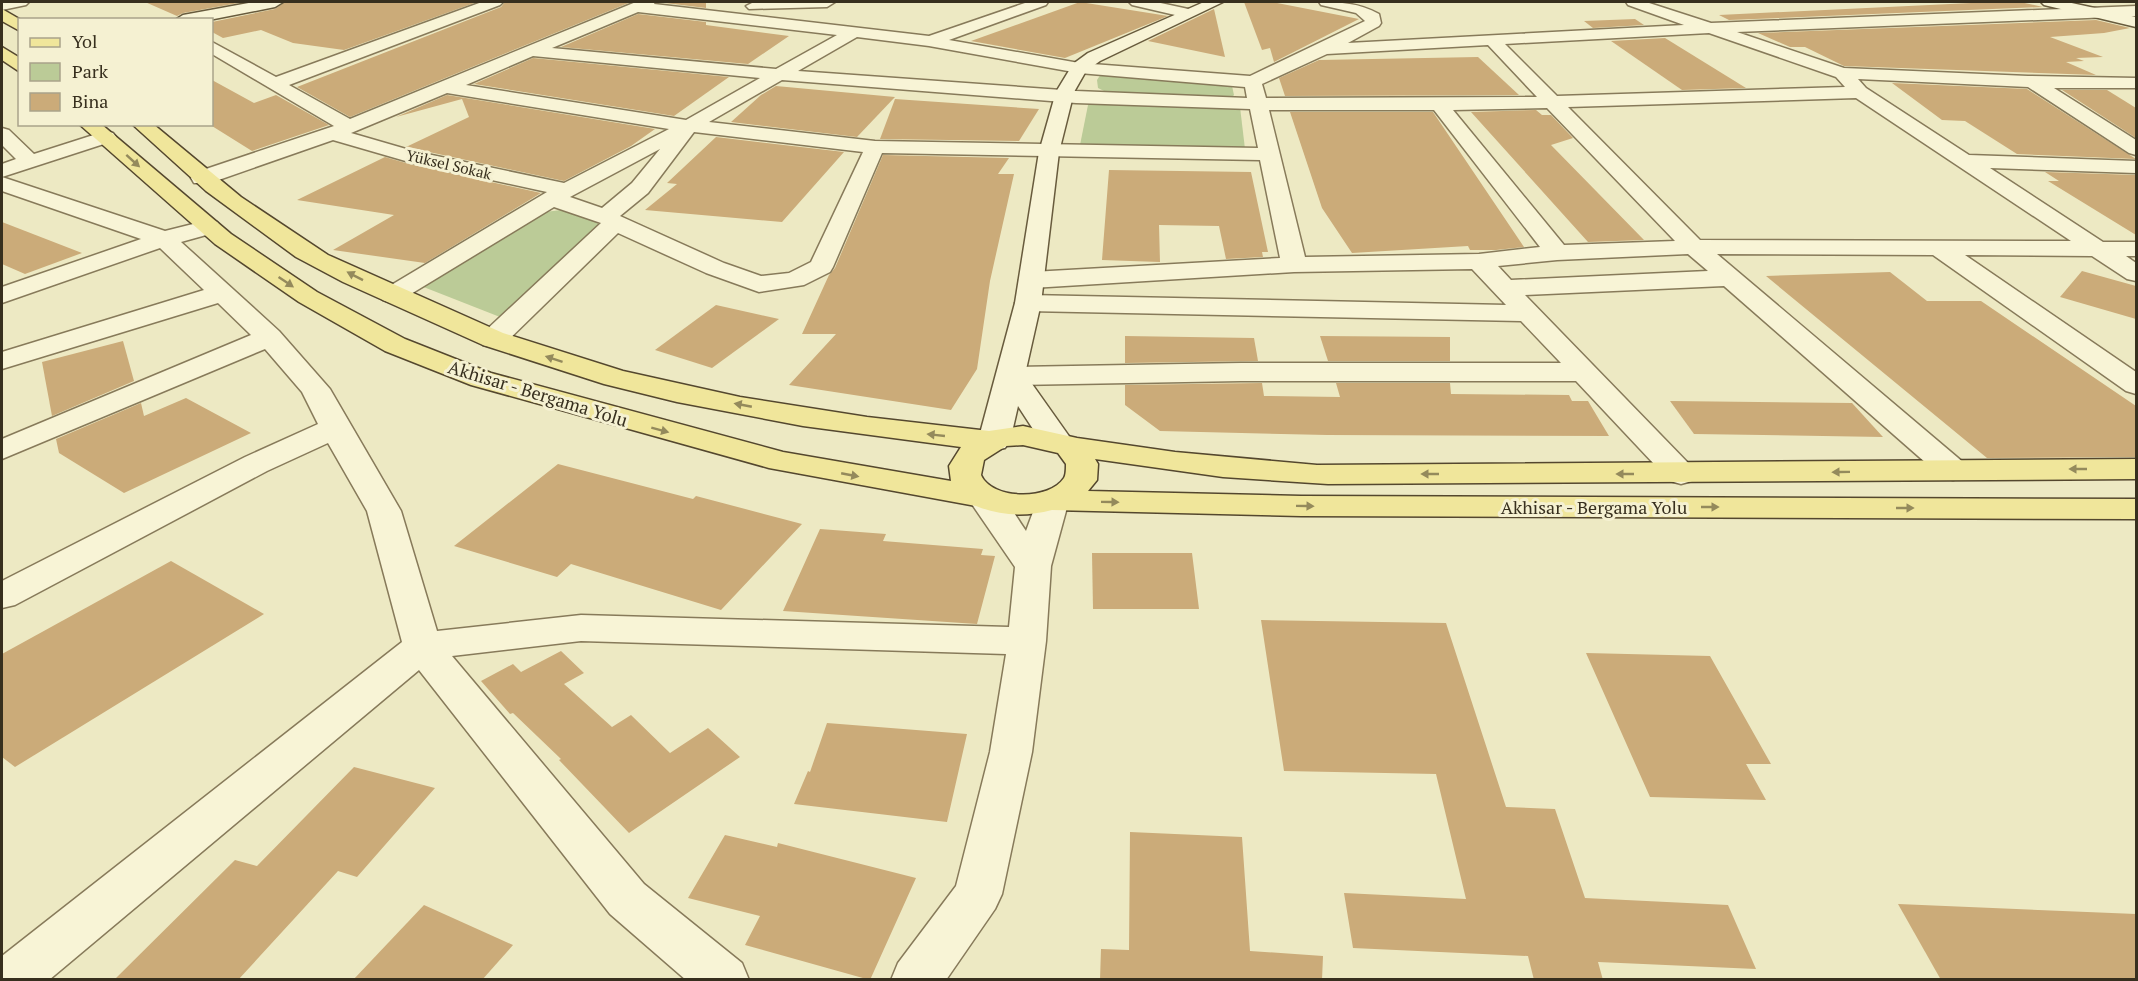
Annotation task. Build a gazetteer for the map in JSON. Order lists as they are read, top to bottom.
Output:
{
  "streets": {
    "main road": ["Akhisar - Bergama Yolu"],
    "street": ["Yüksel Sokak"]
  },
  "legend": ["Yol", "Park", "Bina"]
}
